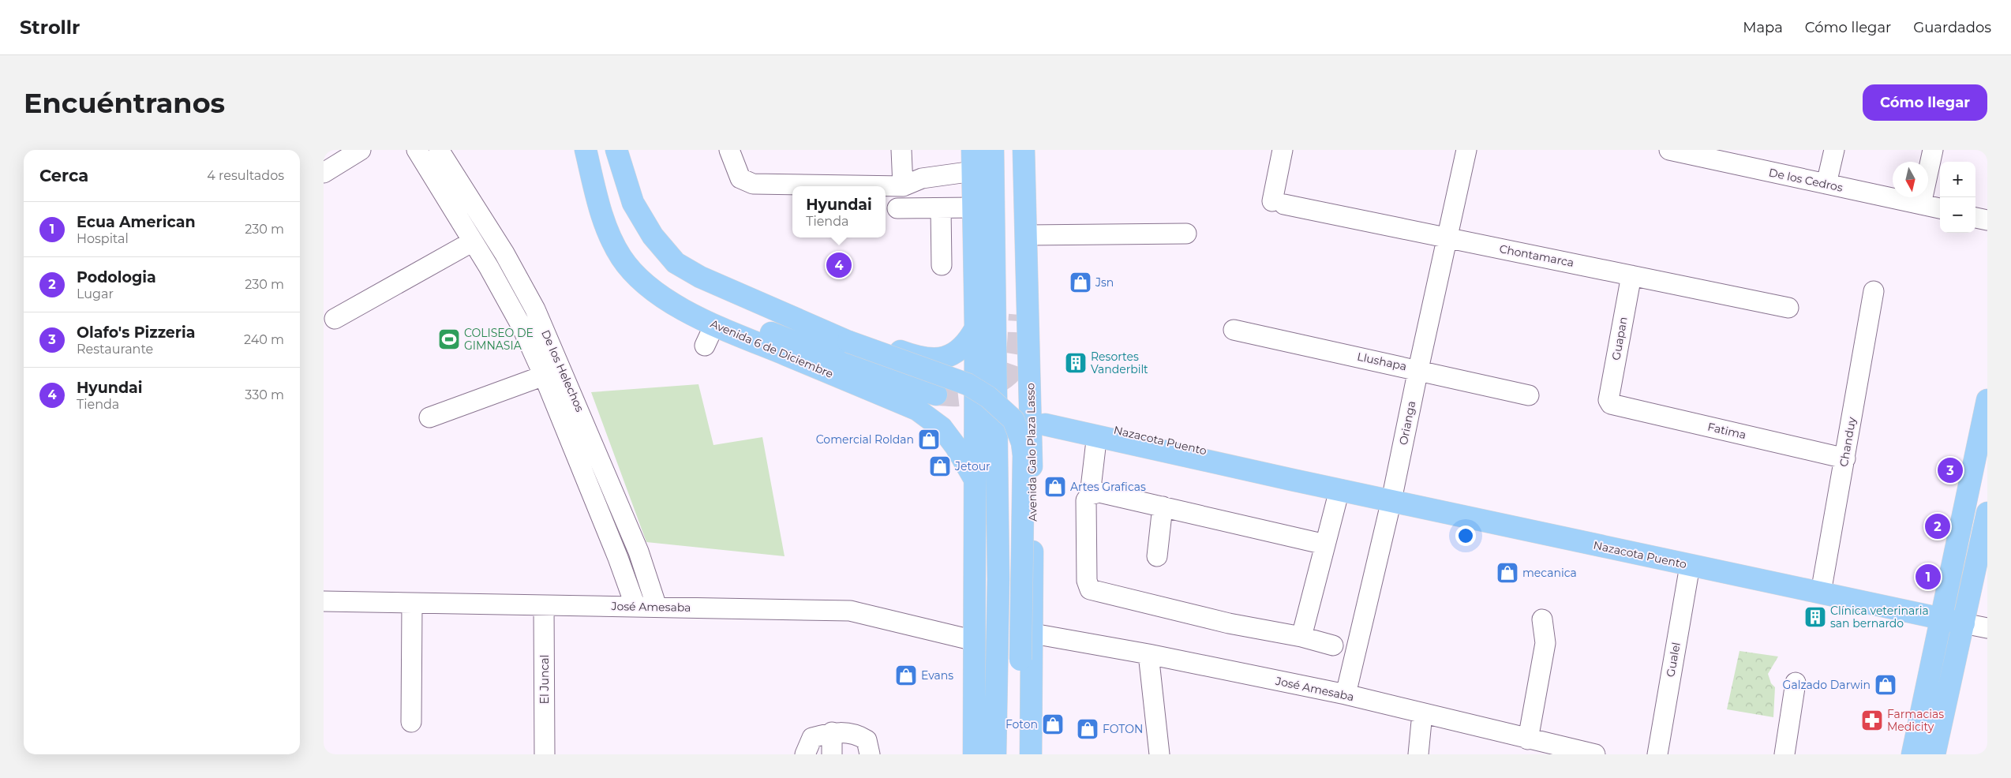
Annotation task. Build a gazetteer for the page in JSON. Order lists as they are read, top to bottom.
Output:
{
  "streets": {
    "main road": ["Avenida 6 de Diciembre", "Nazacota Puento", "Avenida Galo Plaza Lasso"],
    "street": [
      "De los Cedros",
      "Chontamarca",
      "Guapan",
      "Llushapa",
      "De los Helechos",
      "Orianga",
      "Fatima",
      "Chanduy",
      "José Amesaba",
      "Gualel",
      "El Juncal"
    ]
  },
  "crossings": [
    ["Chontamarca", "Guapan"],
    ["Chontamarca", "Orianga"],
    ["Guapan", "Fatima"],
    ["Llushapa", "Orianga"],
    ["De los Helechos", "José Amesaba"],
    ["Orianga", "Nazacota Puento"],
    ["Orianga", "José Amesaba"],
    ["Fatima", "Chanduy"],
    ["Nazacota Puento", "Chanduy"],
    ["Nazacota Puento", "Avenida Galo Plaza Lasso"],
    ["Nazacota Puento", "Gualel"],
    ["Avenida Galo Plaza Lasso", "José Amesaba"],
    ["José Amesaba", "El Juncal"]
  ],
  "places": {
    "shop": [
      "Jsn",
      "Comercial Roldan",
      "Jetour",
      "Artes Graficas",
      "mecanica",
      "Evans",
      "Galzado Darwin",
      "Foton",
      "FOTON"
    ],
    "sports": ["COLISEO DE GIMNASIA"],
    "building": ["Resortes Vanderbilt", "Clínica veterinaria san bernardo"],
    "pharmacy": ["Farmacias Medicity"]
  },
  "north": "bottom",
  "page": {
    "header": "Strollr",
    "nav": ["Mapa", "Cómo llegar", "Guardados"],
    "buttons": "Cómo llegar",
    "title": "Encuéntranos",
    "heading": ["Cerca", "4 resultados"],
    "map_buttons": ["+", "−"],
    "popup": ["Hyundai", "Tienda"],
    "list": [
      {
        "mark": "1",
        "name": "Ecua American",
        "note": "Hospital",
        "value": "230 m"
      },
      {
        "mark": "2",
        "name": "Podologia",
        "note": "Lugar",
        "value": "230 m"
      },
      {
        "mark": "3",
        "name": "Olafo's Pizzeria",
        "note": "Restaurante",
        "value": "240 m"
      },
      {
        "mark": "4",
        "name": "Hyundai",
        "note": "Tienda",
        "value": "330 m"
      }
    ],
    "pins": [
      "4",
      "3",
      "2",
      "1"
    ]
  }
}
